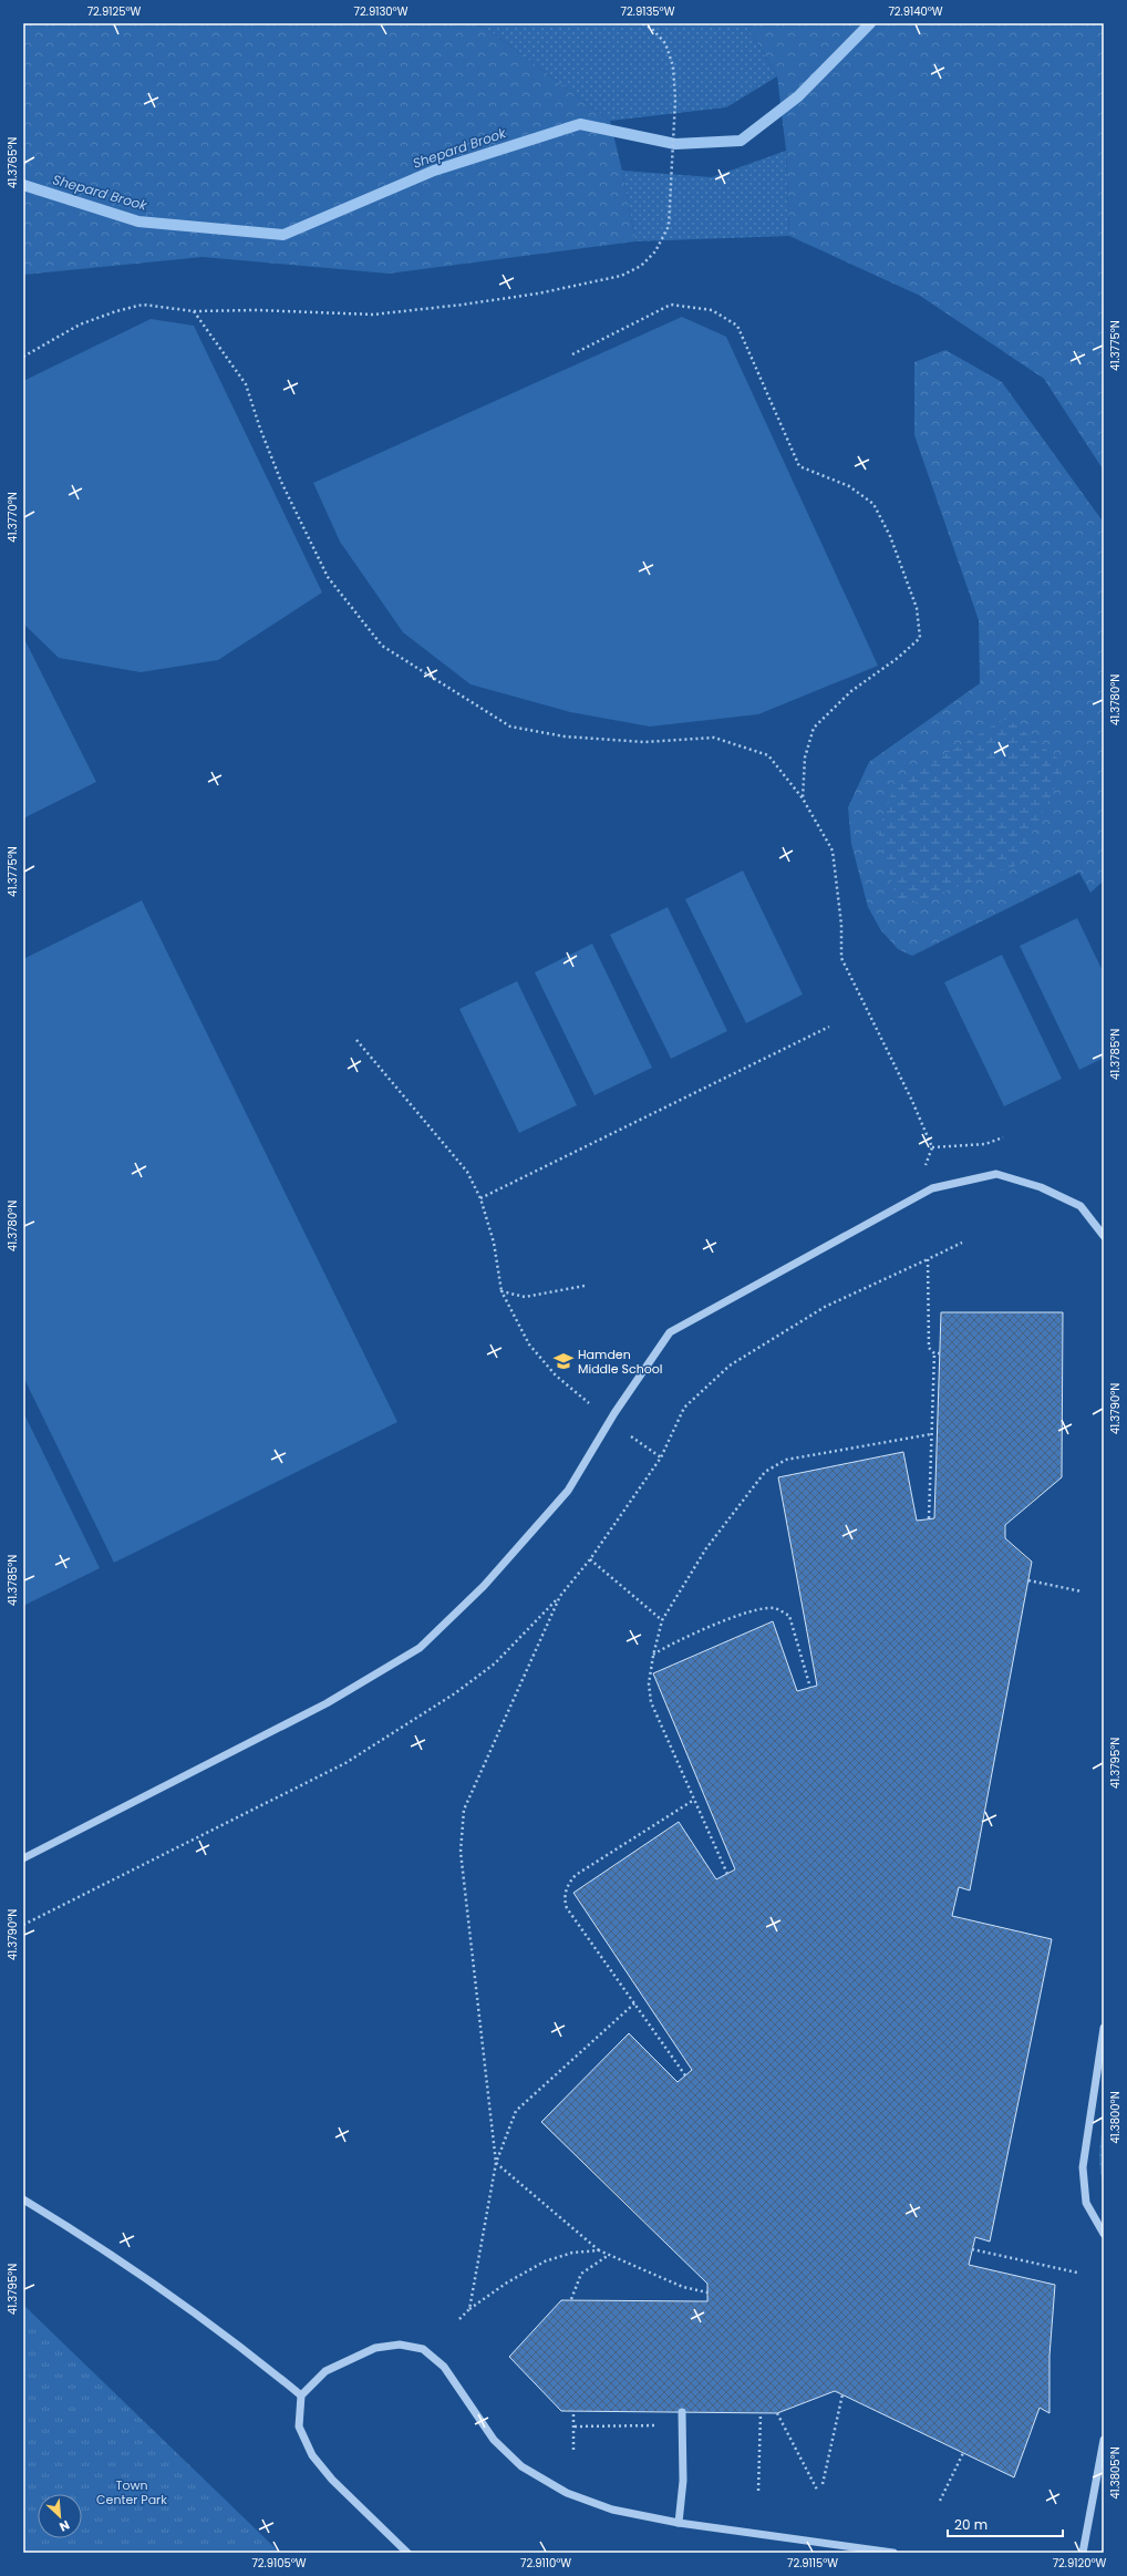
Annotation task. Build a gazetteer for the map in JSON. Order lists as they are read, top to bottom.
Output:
{
  "water": ["Shepard Brook"],
  "parks": ["Town Center Park"],
  "places": {
    "school or university": ["Hamden Middle School"]
  },
  "scale_bar": "20 m",
  "north": "bottom right",
  "coordinates": [
    "72.9125°W",
    "72.9130°W",
    "72.9135°W",
    "72.9140°W",
    "41.3765°N",
    "41.3775°N",
    "41.3770°N",
    "41.3780°N",
    "41.3785°N",
    "41.3790°N",
    "41.3795°N",
    "41.3800°N",
    "41.3805°N",
    "72.9105°W",
    "72.9110°W",
    "72.9115°W",
    "72.9120°W"
  ]
}
